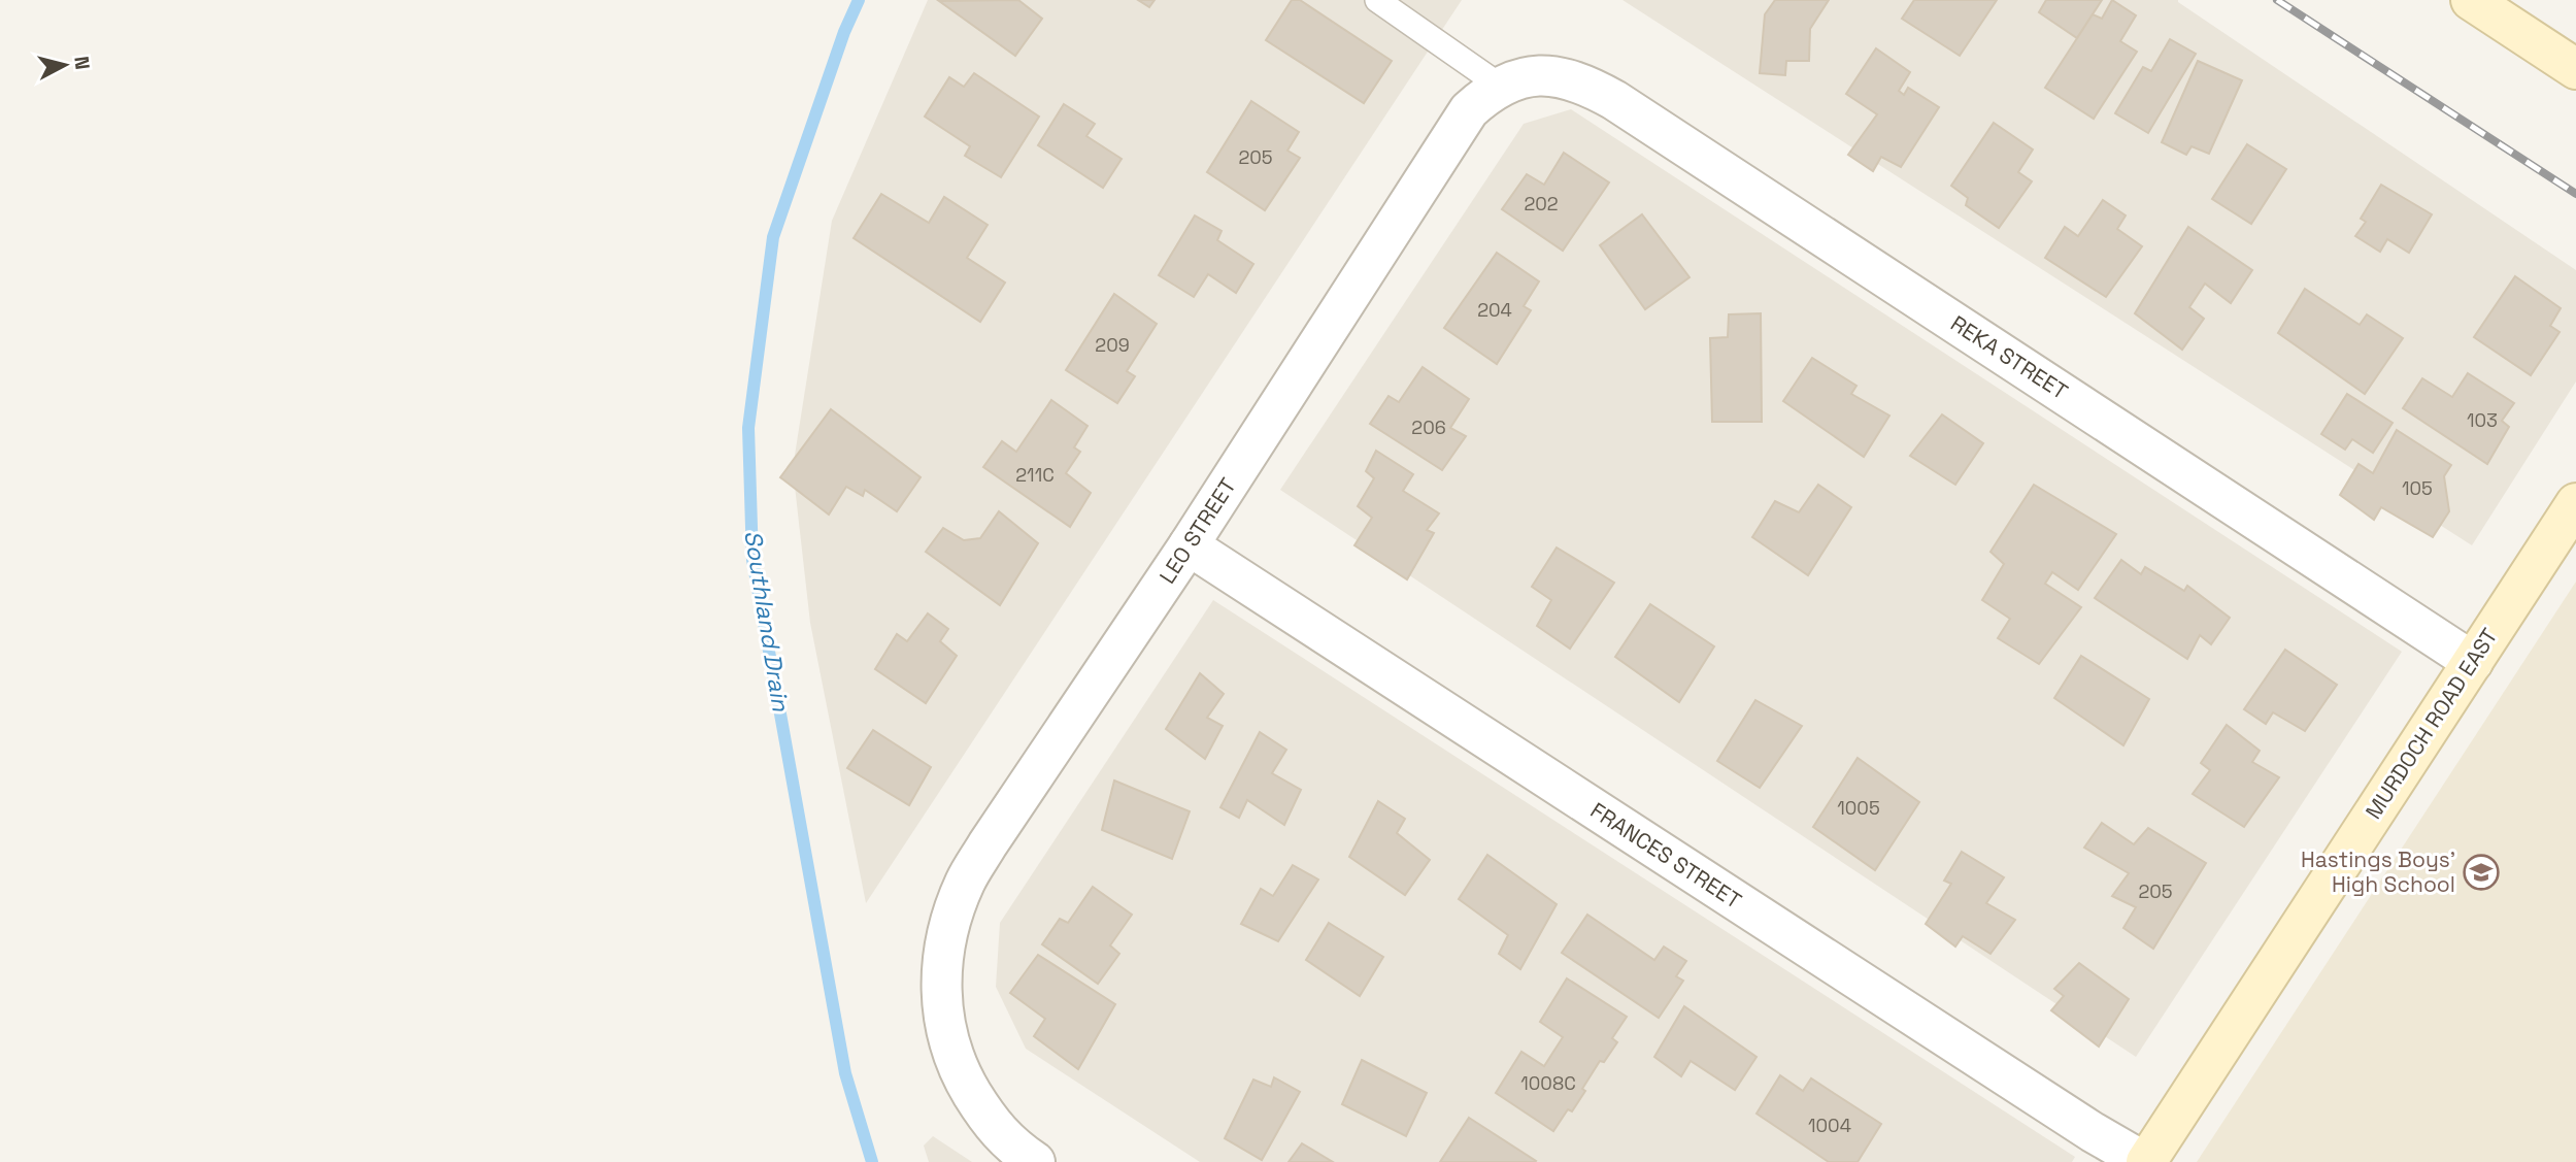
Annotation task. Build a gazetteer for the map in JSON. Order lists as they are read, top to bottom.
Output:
{
  "streets": {
    "street": [
      "REKA STREET",
      "LEO STREET",
      "MURDOCH ROAD EAST",
      "FRANCES STREET"
    ]
  },
  "crossings": [
    ["REKA STREET", "LEO STREET"],
    ["REKA STREET", "MURDOCH ROAD EAST"],
    ["LEO STREET", "FRANCES STREET"],
    ["MURDOCH ROAD EAST", "FRANCES STREET"]
  ],
  "water": ["Southland Drain"],
  "places": {
    "school or university": ["Hastings Boys' High School"]
  },
  "house_numbers": [
    "205",
    "202",
    "204",
    "209",
    "103",
    "206",
    "211C",
    "105",
    "1005",
    "205",
    "1008C",
    "1004"
  ],
  "north": "right"
}
